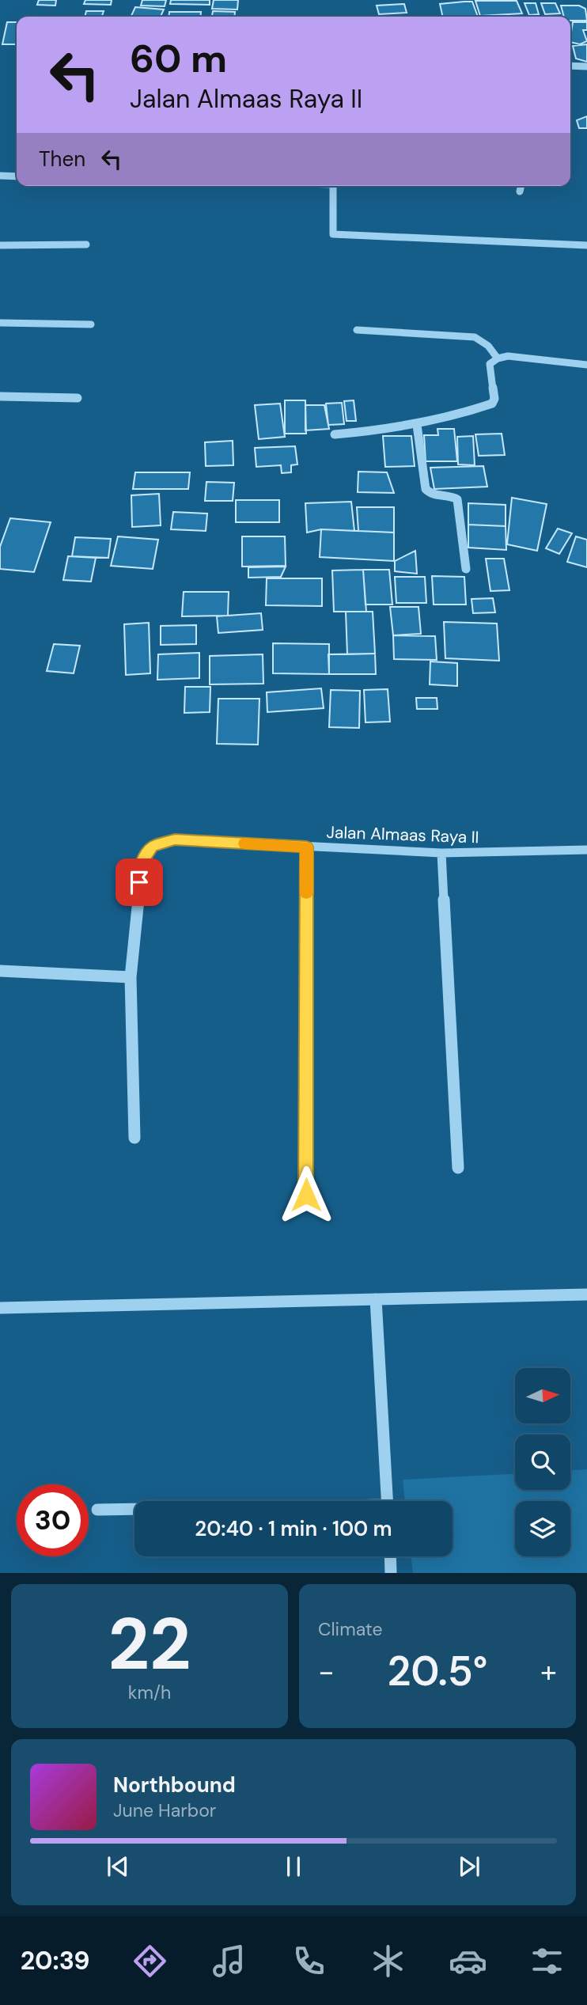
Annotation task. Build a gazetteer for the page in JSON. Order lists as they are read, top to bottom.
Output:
{
  "streets": {
    "street": ["Jalan Almaas Raya II"]
  },
  "north": "right",
  "page": {
    "turn": ["60 m", "Jalan Almaas Raya II"],
    "then": "Then",
    "limit": "30",
    "trip": "20:40 · 1 min · 100 m",
    "tile": [
      ["22", "km/h"],
      "Climate"
    ],
    "heat": ["−", "20.5°", "+"],
    "song": ["Northbound", "June Harbor"],
    "tabs": "20:39"
  }
}
